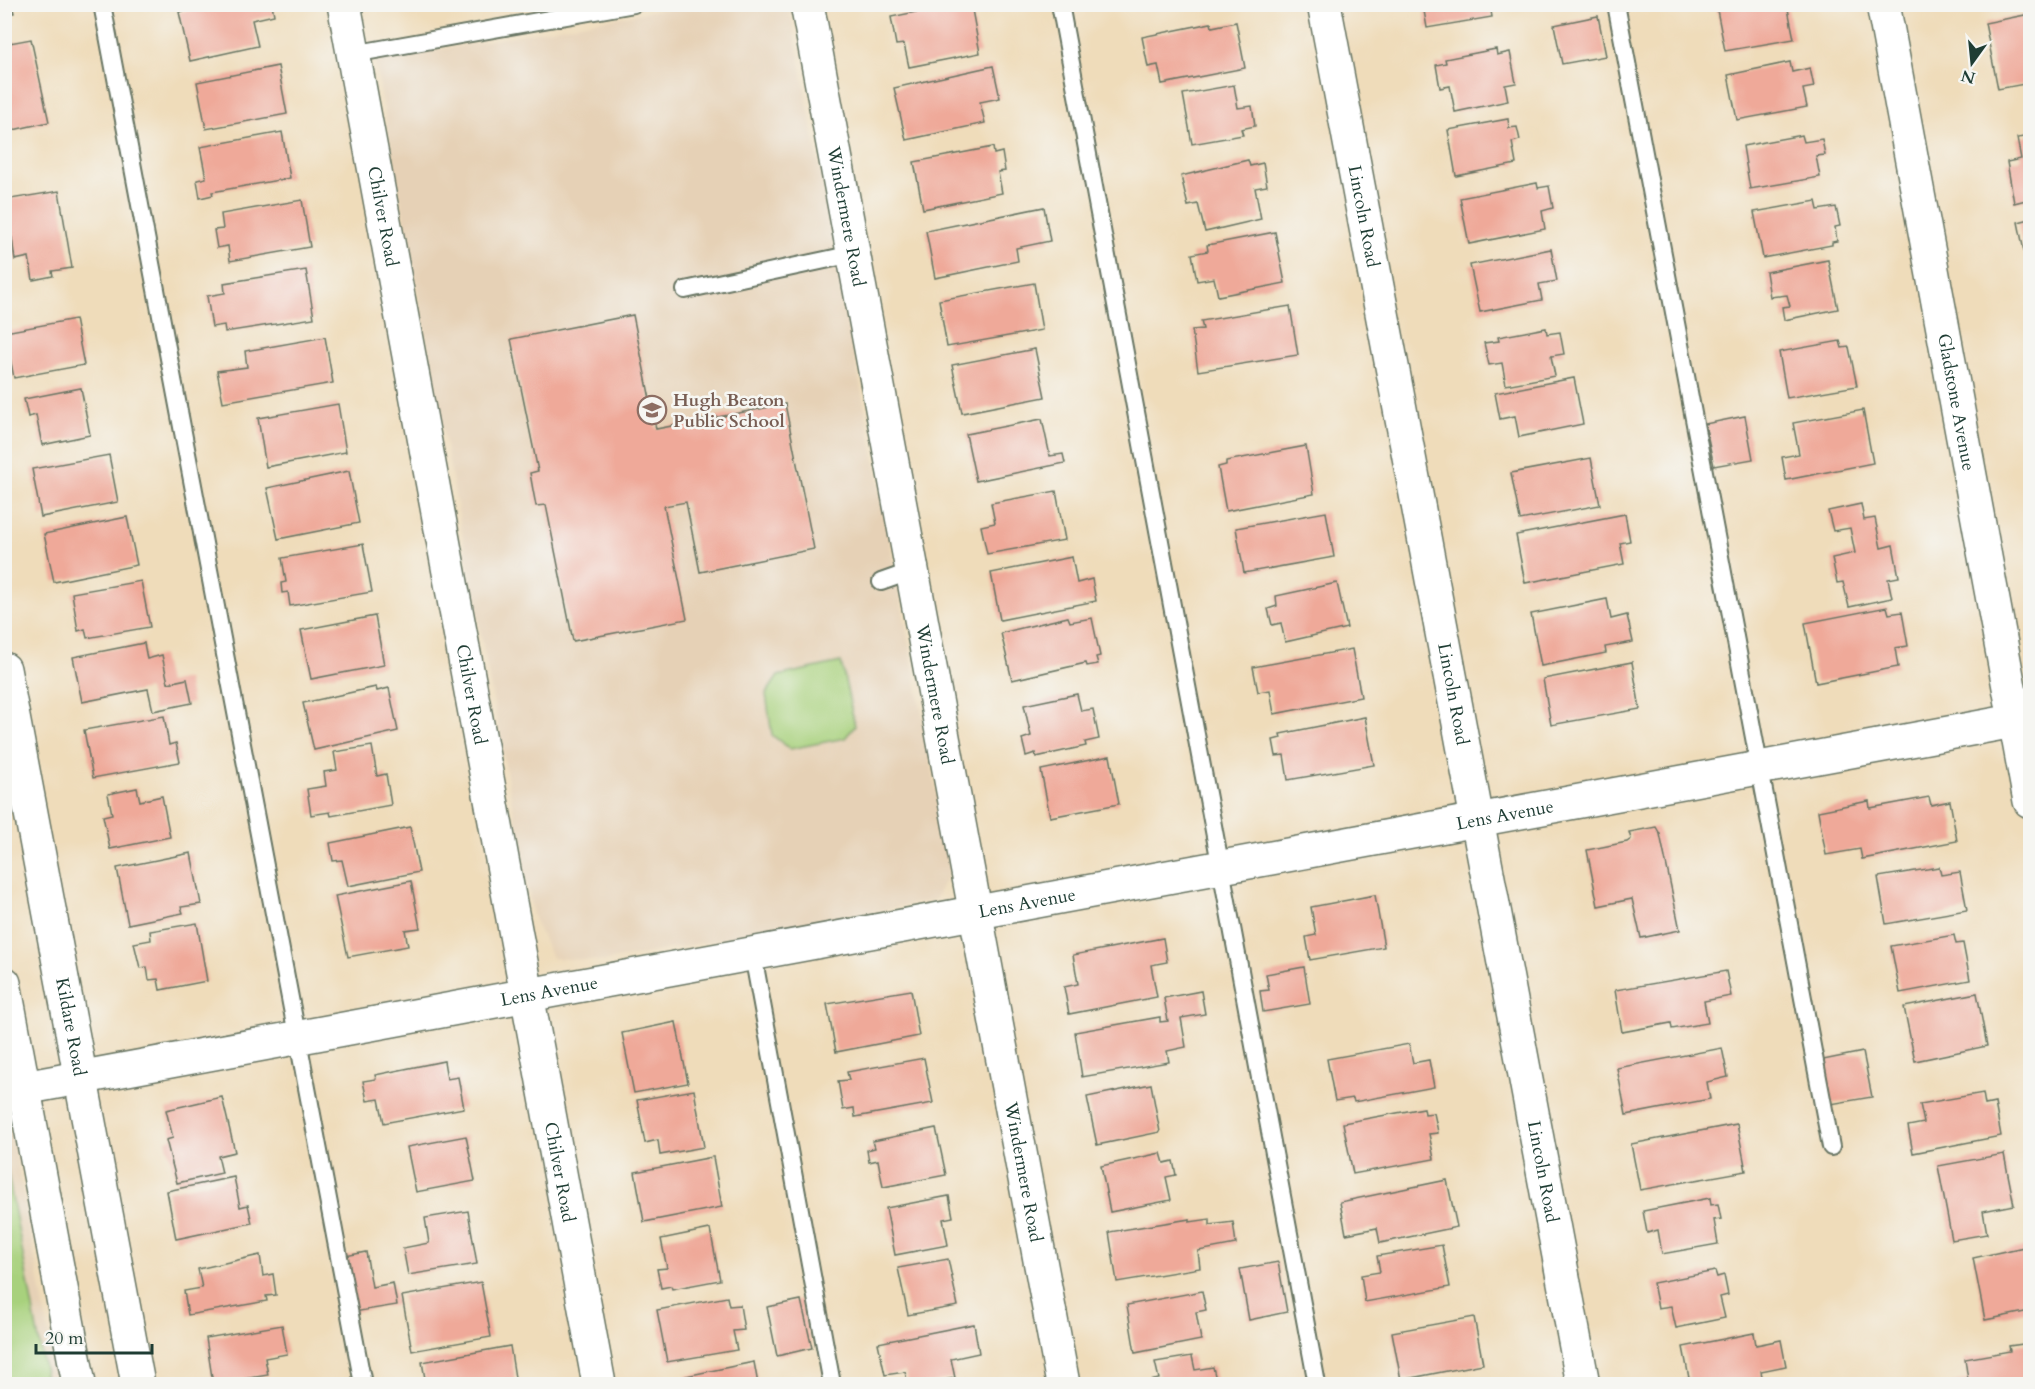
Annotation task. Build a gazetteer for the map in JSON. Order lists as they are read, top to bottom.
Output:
{
  "streets": {
    "street": [
      "Chilver Road",
      "Windermere Road",
      "Lincoln Road",
      "Gladstone Avenue",
      "Lens Avenue",
      "Kildare Road"
    ]
  },
  "crossings": [
    ["Chilver Road", "Lens Avenue"],
    ["Windermere Road", "Lens Avenue"],
    ["Lincoln Road", "Lens Avenue"],
    ["Gladstone Avenue", "Lens Avenue"],
    ["Lens Avenue", "Kildare Road"]
  ],
  "places": {
    "school or university": ["Hugh Beaton Public School"]
  },
  "scale_bar": "20 m",
  "north": "bottom"
}
